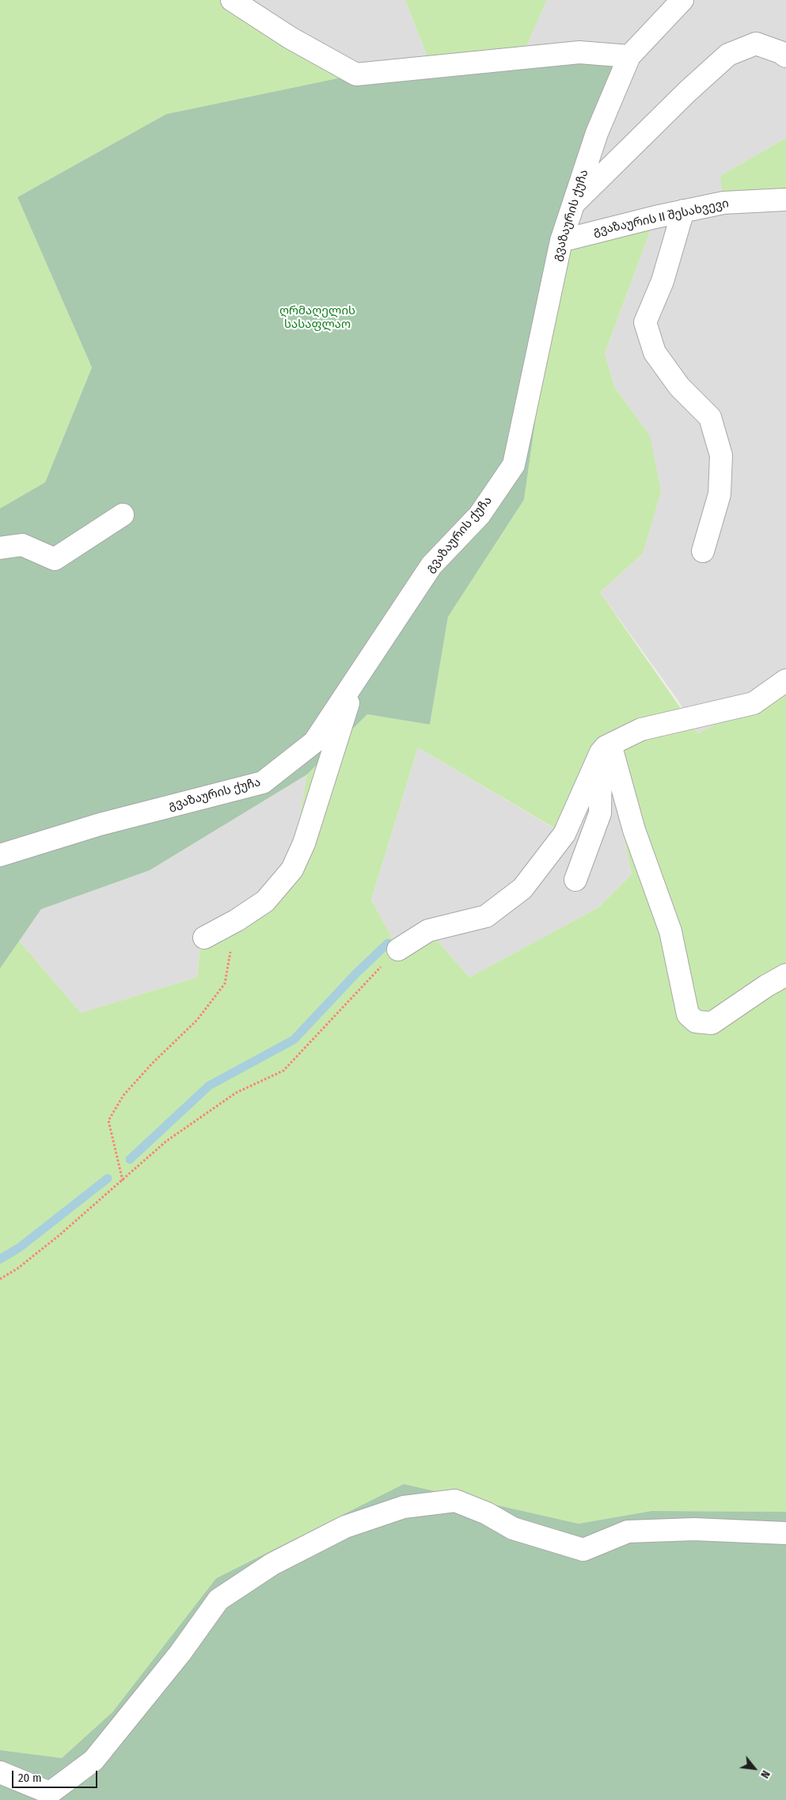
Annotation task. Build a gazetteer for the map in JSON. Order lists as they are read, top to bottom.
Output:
{
  "streets": {
    "street": ["გვაზაურის ქუჩა", "გვაზაურის II შესახვევი"]
  },
  "crossings": [
    ["გვაზაურის ქუჩა", "გვაზაურის II შესახვევი"]
  ],
  "parks": ["ღრმაღელის სასაფლაო"],
  "scale_bar": "20 m",
  "north": "bottom right"
}
